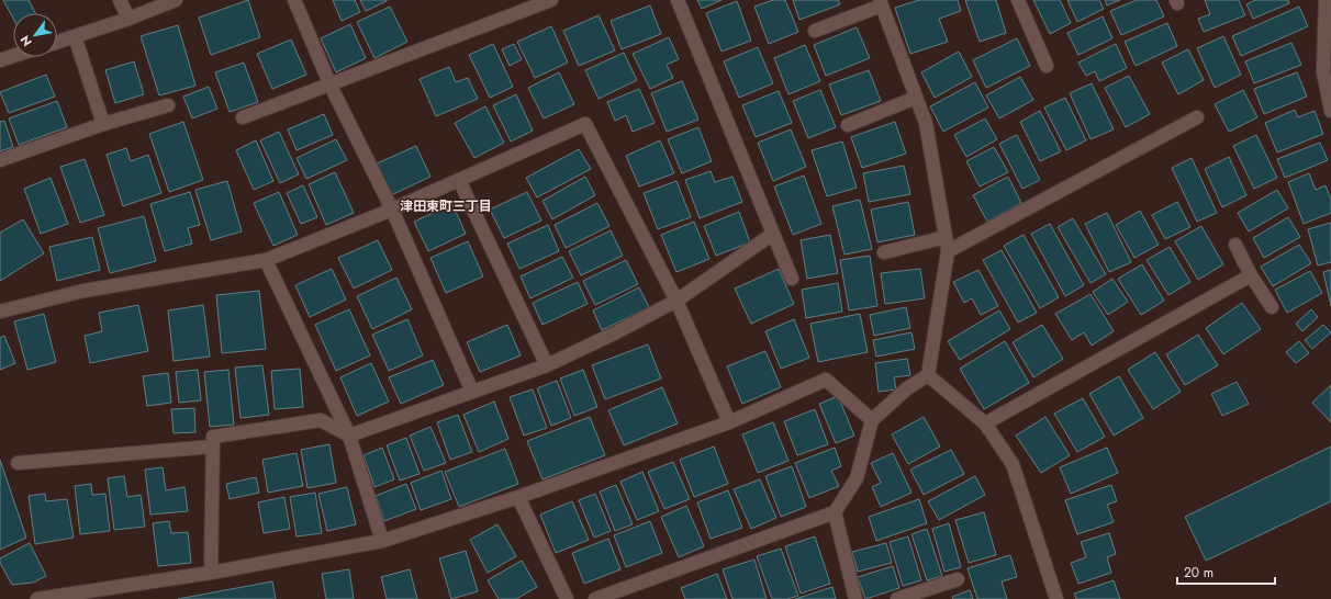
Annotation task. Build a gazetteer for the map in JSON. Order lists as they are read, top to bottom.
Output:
{
  "districts": ["津田東町三丁目"],
  "scale_bar": "20 m",
  "north": "bottom left"
}
